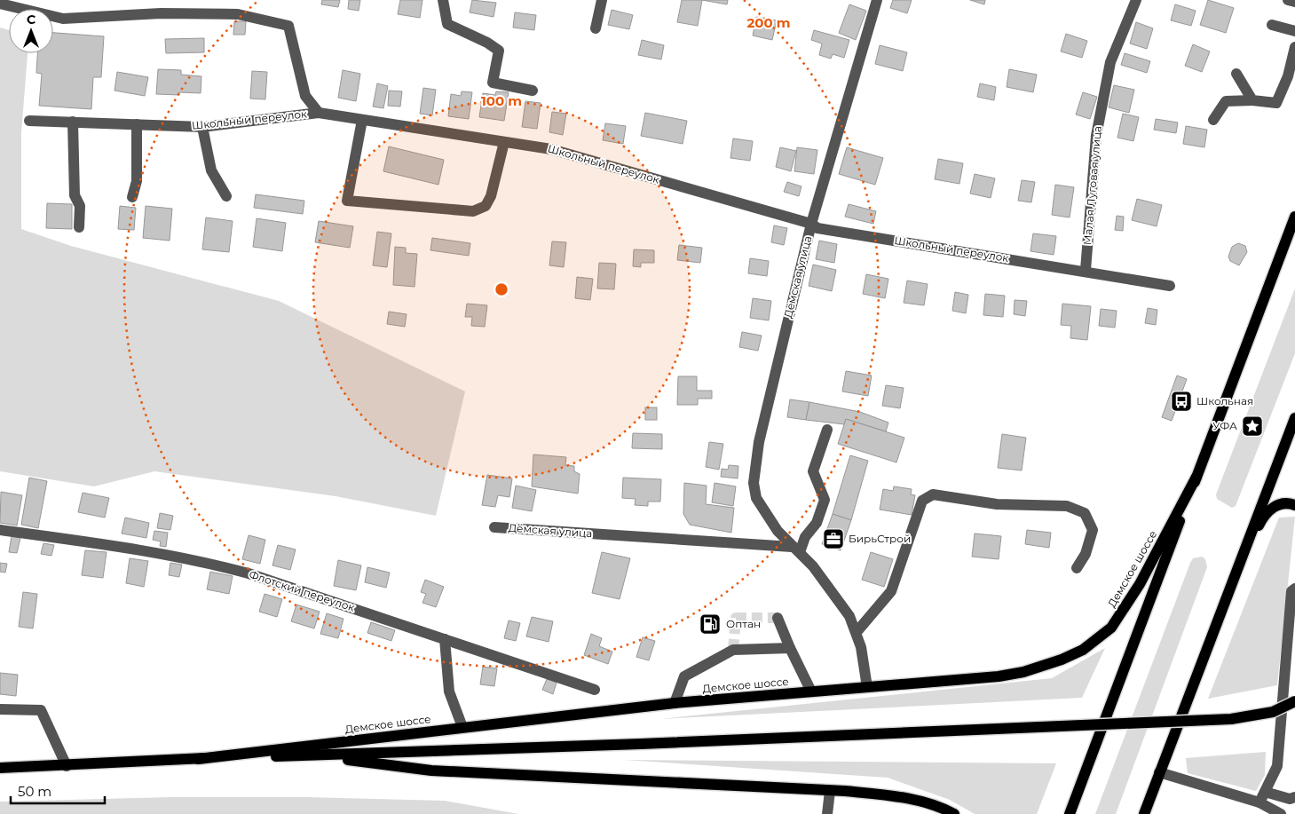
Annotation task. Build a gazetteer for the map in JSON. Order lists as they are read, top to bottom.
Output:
{
  "streets": {
    "main road": ["Демское шоссе"],
    "street": [
      "Школьный переулок",
      "Малая Луговая улица",
      "Дёмская улица",
      "Флотский переулок"
    ]
  },
  "crossings": [
    ["Школьный переулок", "Малая Луговая улица"],
    ["Школьный переулок", "Дёмская улица"],
    ["Дёмская улица", "Демское шоссе"]
  ],
  "places": {
    "bus stop": ["Школьная"],
    "place": ["УФА"],
    "office": ["БирьСтрой"],
    "fuel station": ["Оптан"]
  },
  "scale_bar": "50 m",
  "north": "top",
  "rings": ["200 m", "100 m"]
}
